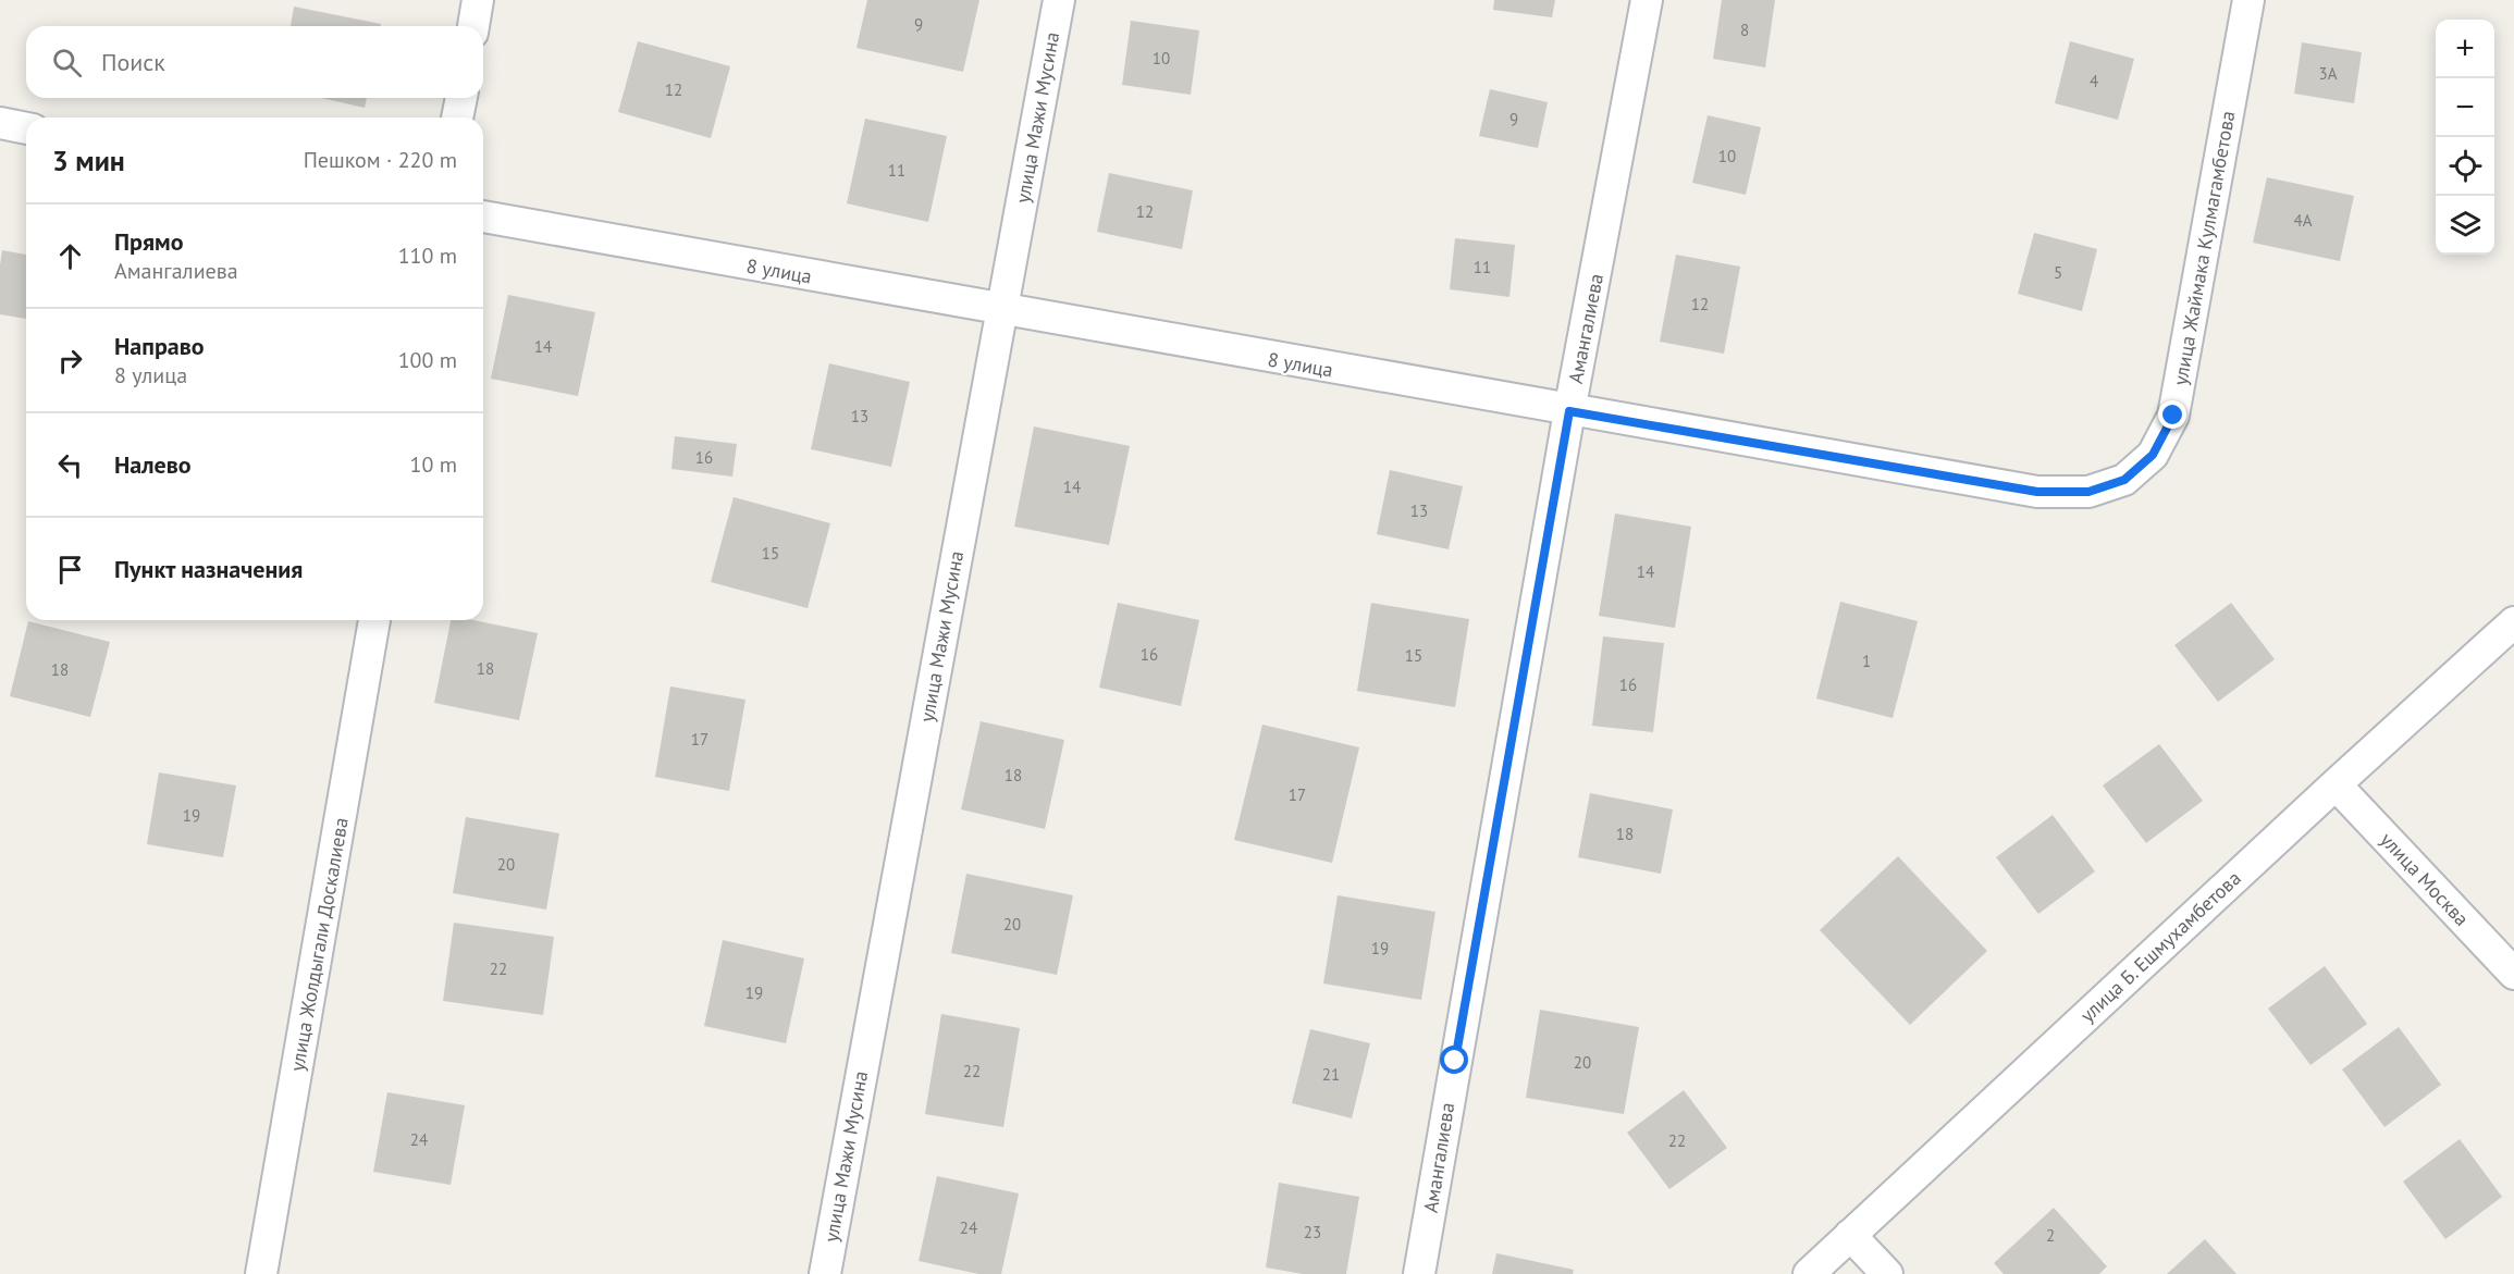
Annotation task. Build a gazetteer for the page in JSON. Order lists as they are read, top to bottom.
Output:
{
  "streets": {
    "street": [
      "улица Мажи Мусина",
      "улица Жаймака Кулмагамбетова",
      "8 улица",
      "Амангалиева",
      "улица Москва",
      "улица Жолдыгали Доскалиева",
      "улица Б. Ешмухамбетова"
    ]
  },
  "crossings": [
    ["улица Мажи Мусина", "8 улица"],
    ["улица Жаймака Кулмагамбетова", "8 улица"],
    ["8 улица", "Амангалиева"],
    ["улица Москва", "улица Б. Ешмухамбетова"]
  ],
  "house_numbers": [
    "9",
    "8",
    "10",
    "3А",
    "4",
    "12",
    "9",
    "10",
    "11",
    "12",
    "4А",
    "11",
    "5",
    "12",
    "14",
    "13",
    "16",
    "14",
    "13",
    "15",
    "14",
    "16",
    "15",
    "1",
    "18",
    "18",
    "16",
    "17",
    "18",
    "17",
    "19",
    "18",
    "20",
    "20",
    "19",
    "22",
    "19",
    "20",
    "22",
    "21",
    "24",
    "22",
    "24",
    "23",
    "2"
  ],
  "page": {
    "map_buttons": ["+", "−"],
    "search": "Поиск",
    "heading": ["3 мин", "Пешком · 220 m"],
    "list": [
      ["Прямо", "Амангалиева", "110 m"],
      ["Направо", "8 улица", "100 m"],
      ["Налево", "10 m"],
      "Пункт назначения"
    ]
  }
}
